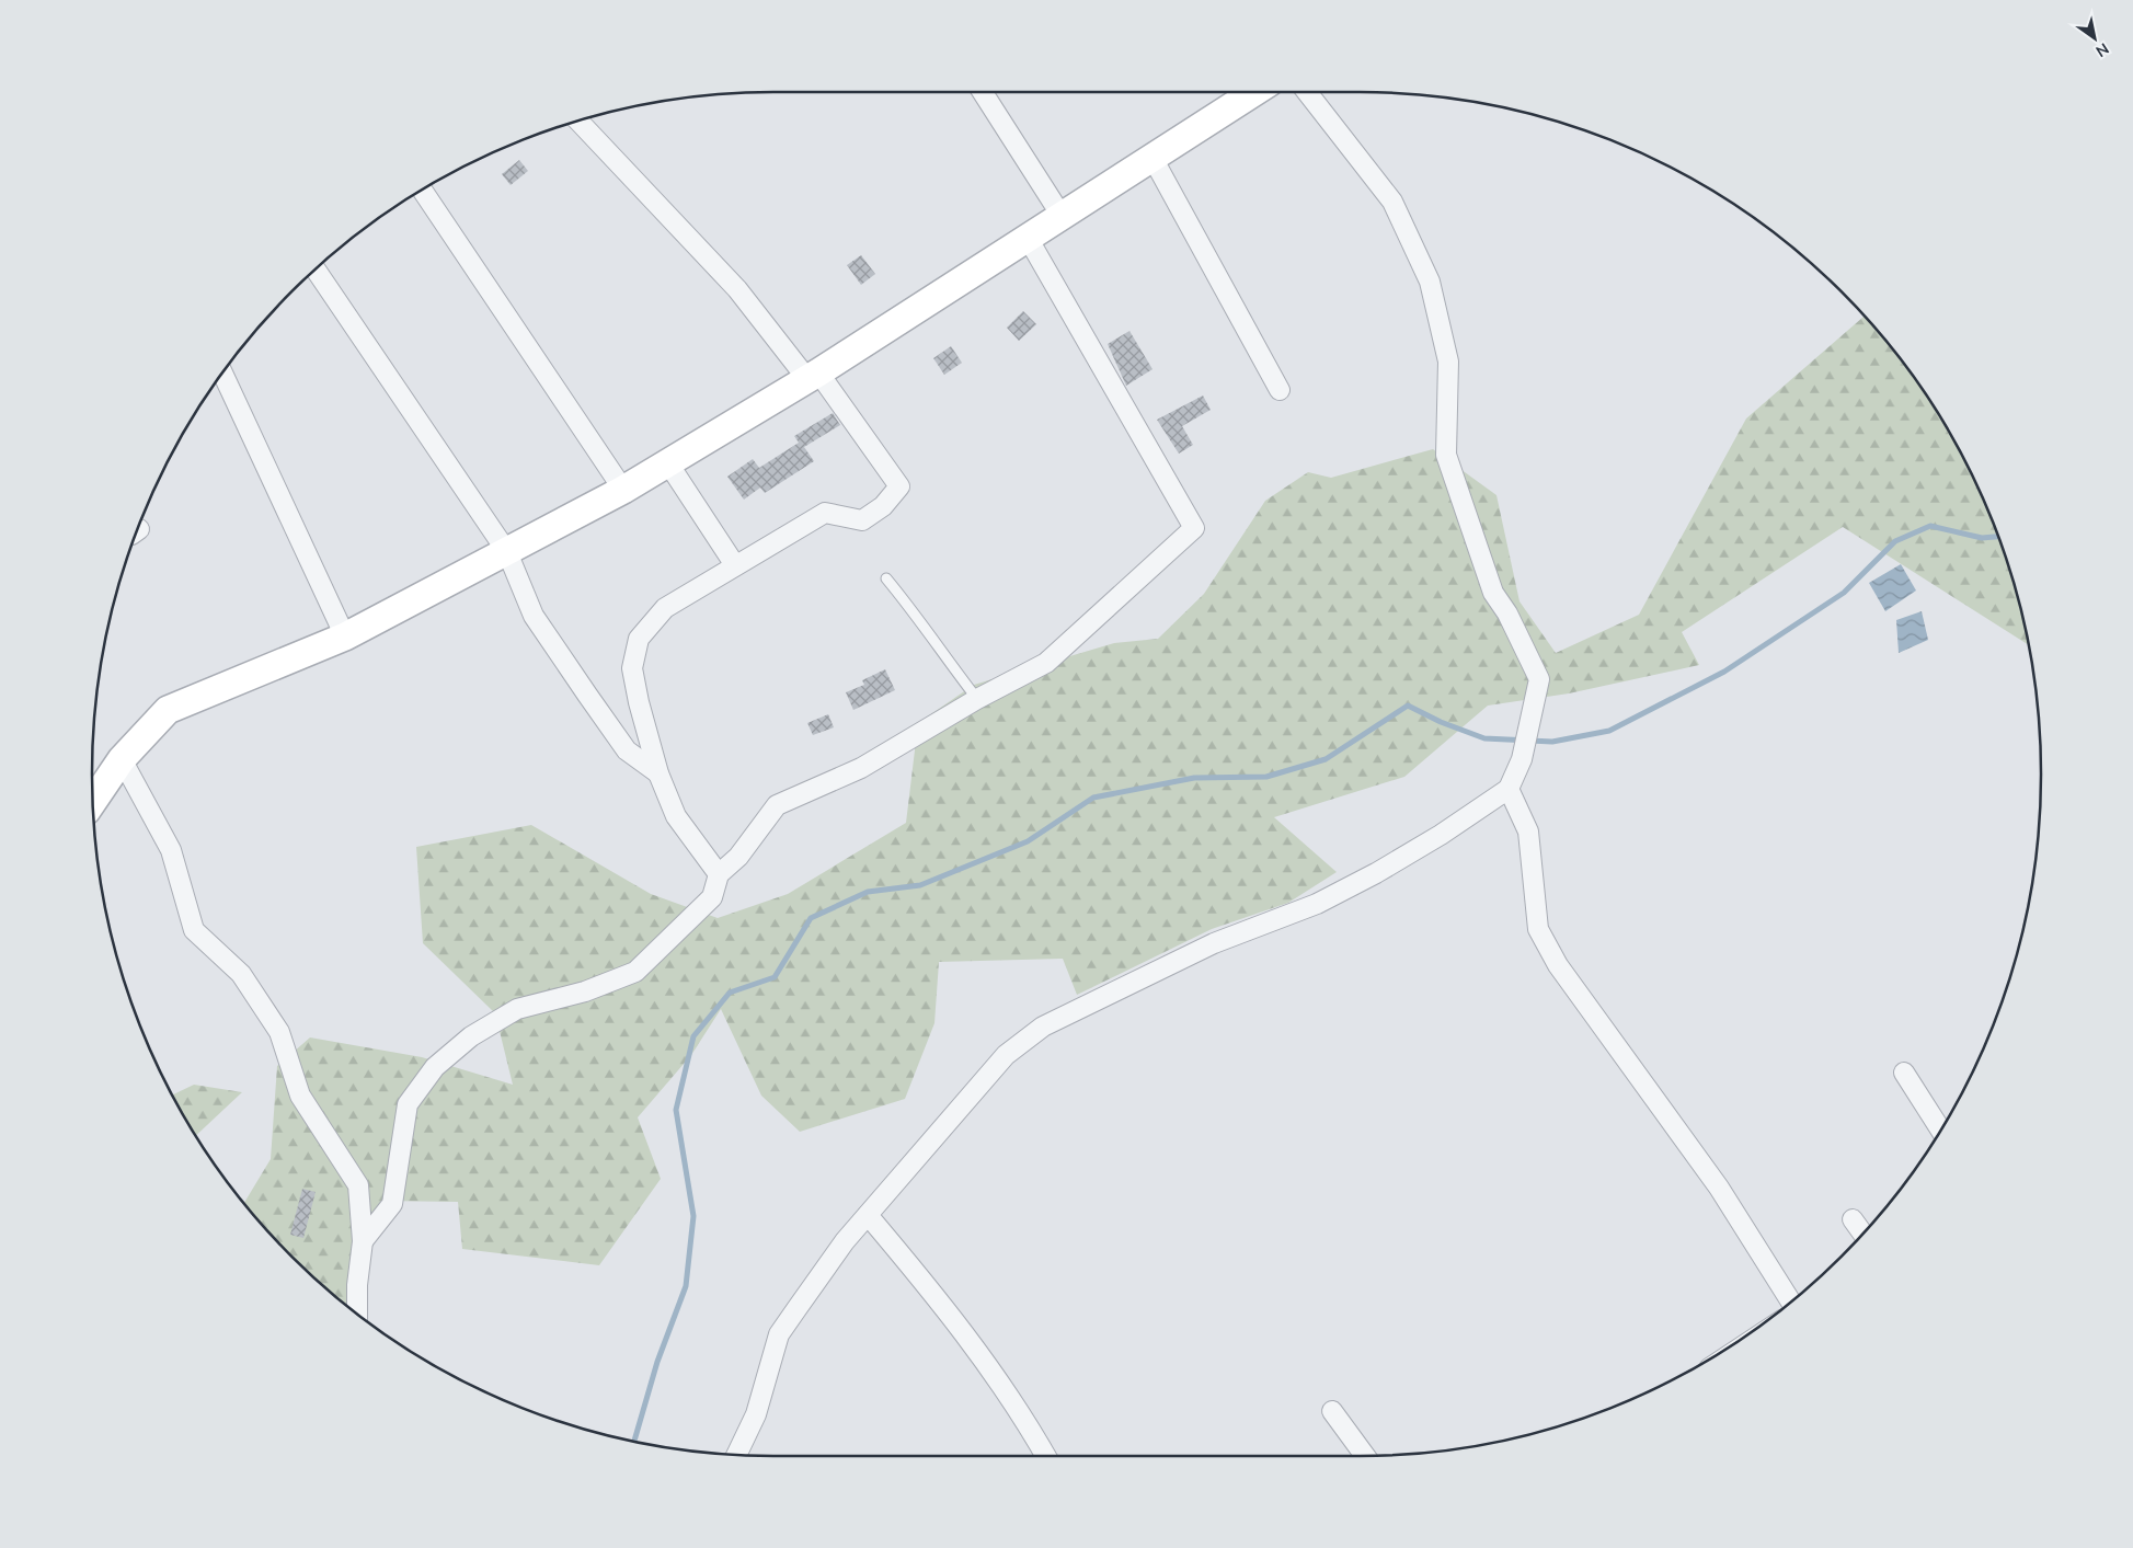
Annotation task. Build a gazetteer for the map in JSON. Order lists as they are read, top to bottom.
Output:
{
  "north": "bottom right"
}
